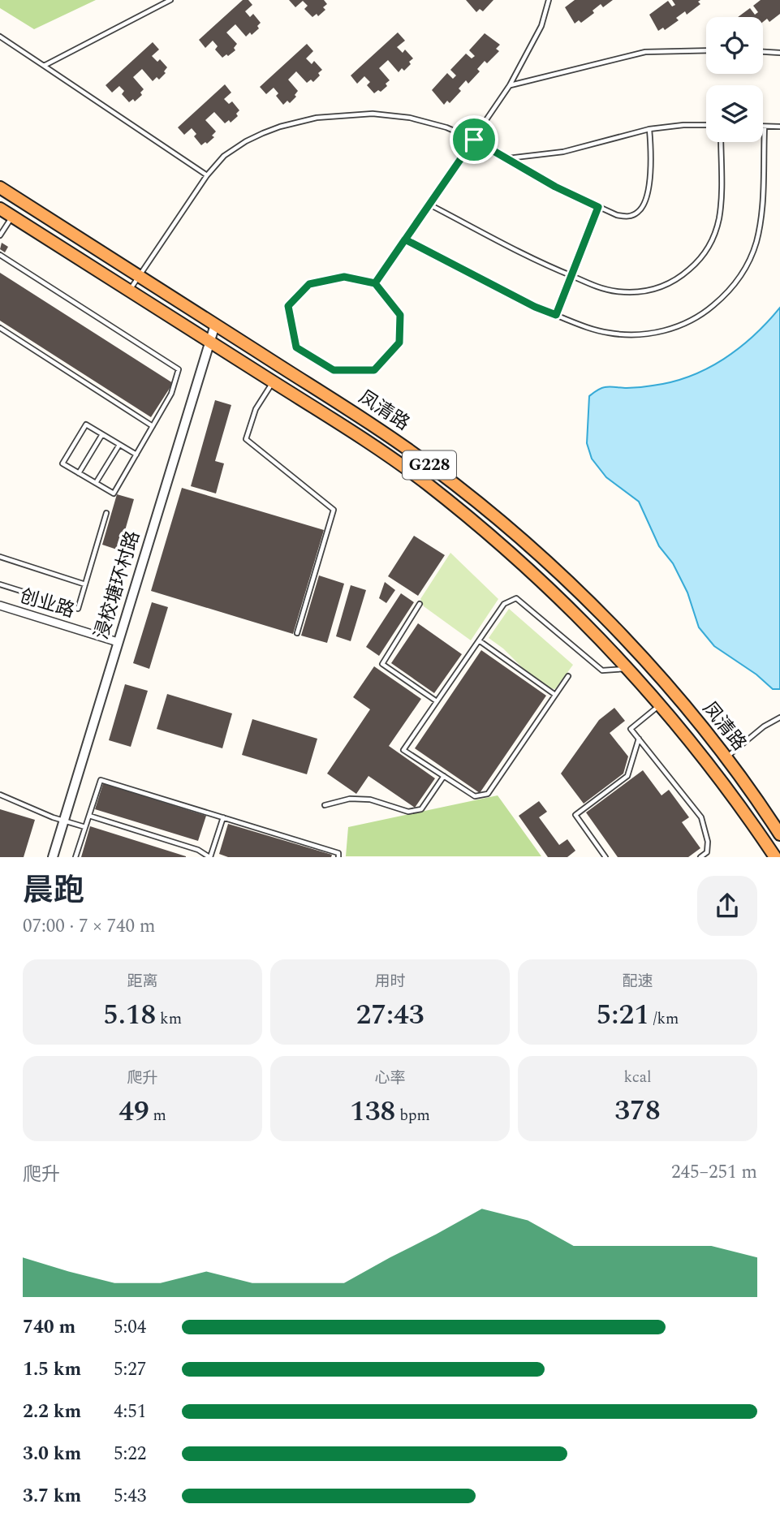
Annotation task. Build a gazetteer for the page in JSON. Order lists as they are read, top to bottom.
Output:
{
  "streets": {
    "highway": ["凤清路", "G228"],
    "street": ["浸校塘环村路", "创业路"]
  },
  "crossings": [
    ["凤清路", "浸校塘环村路"],
    ["浸校塘环村路", "创业路"]
  ],
  "page": {
    "heading": ["晨跑", "07:00 · 7 × 740 m"],
    "stats": [
      ["距离", "5.18 km"],
      ["用时", "27:43"],
      ["配速", "5:21 /km"],
      ["爬升", "49 m"],
      ["心率", "138 bpm"],
      ["kcal", "378"]
    ],
    "chart": ["爬升", "245–251 m"],
    "list": [
      {
        "name": "740 m",
        "note": "5:04"
      },
      {
        "name": "1.5 km",
        "note": "5:27"
      },
      {
        "name": "2.2 km",
        "note": "4:51"
      },
      {
        "name": "3.0 km",
        "note": "5:22"
      },
      {
        "name": "3.7 km",
        "note": "5:43"
      }
    ]
  }
}
